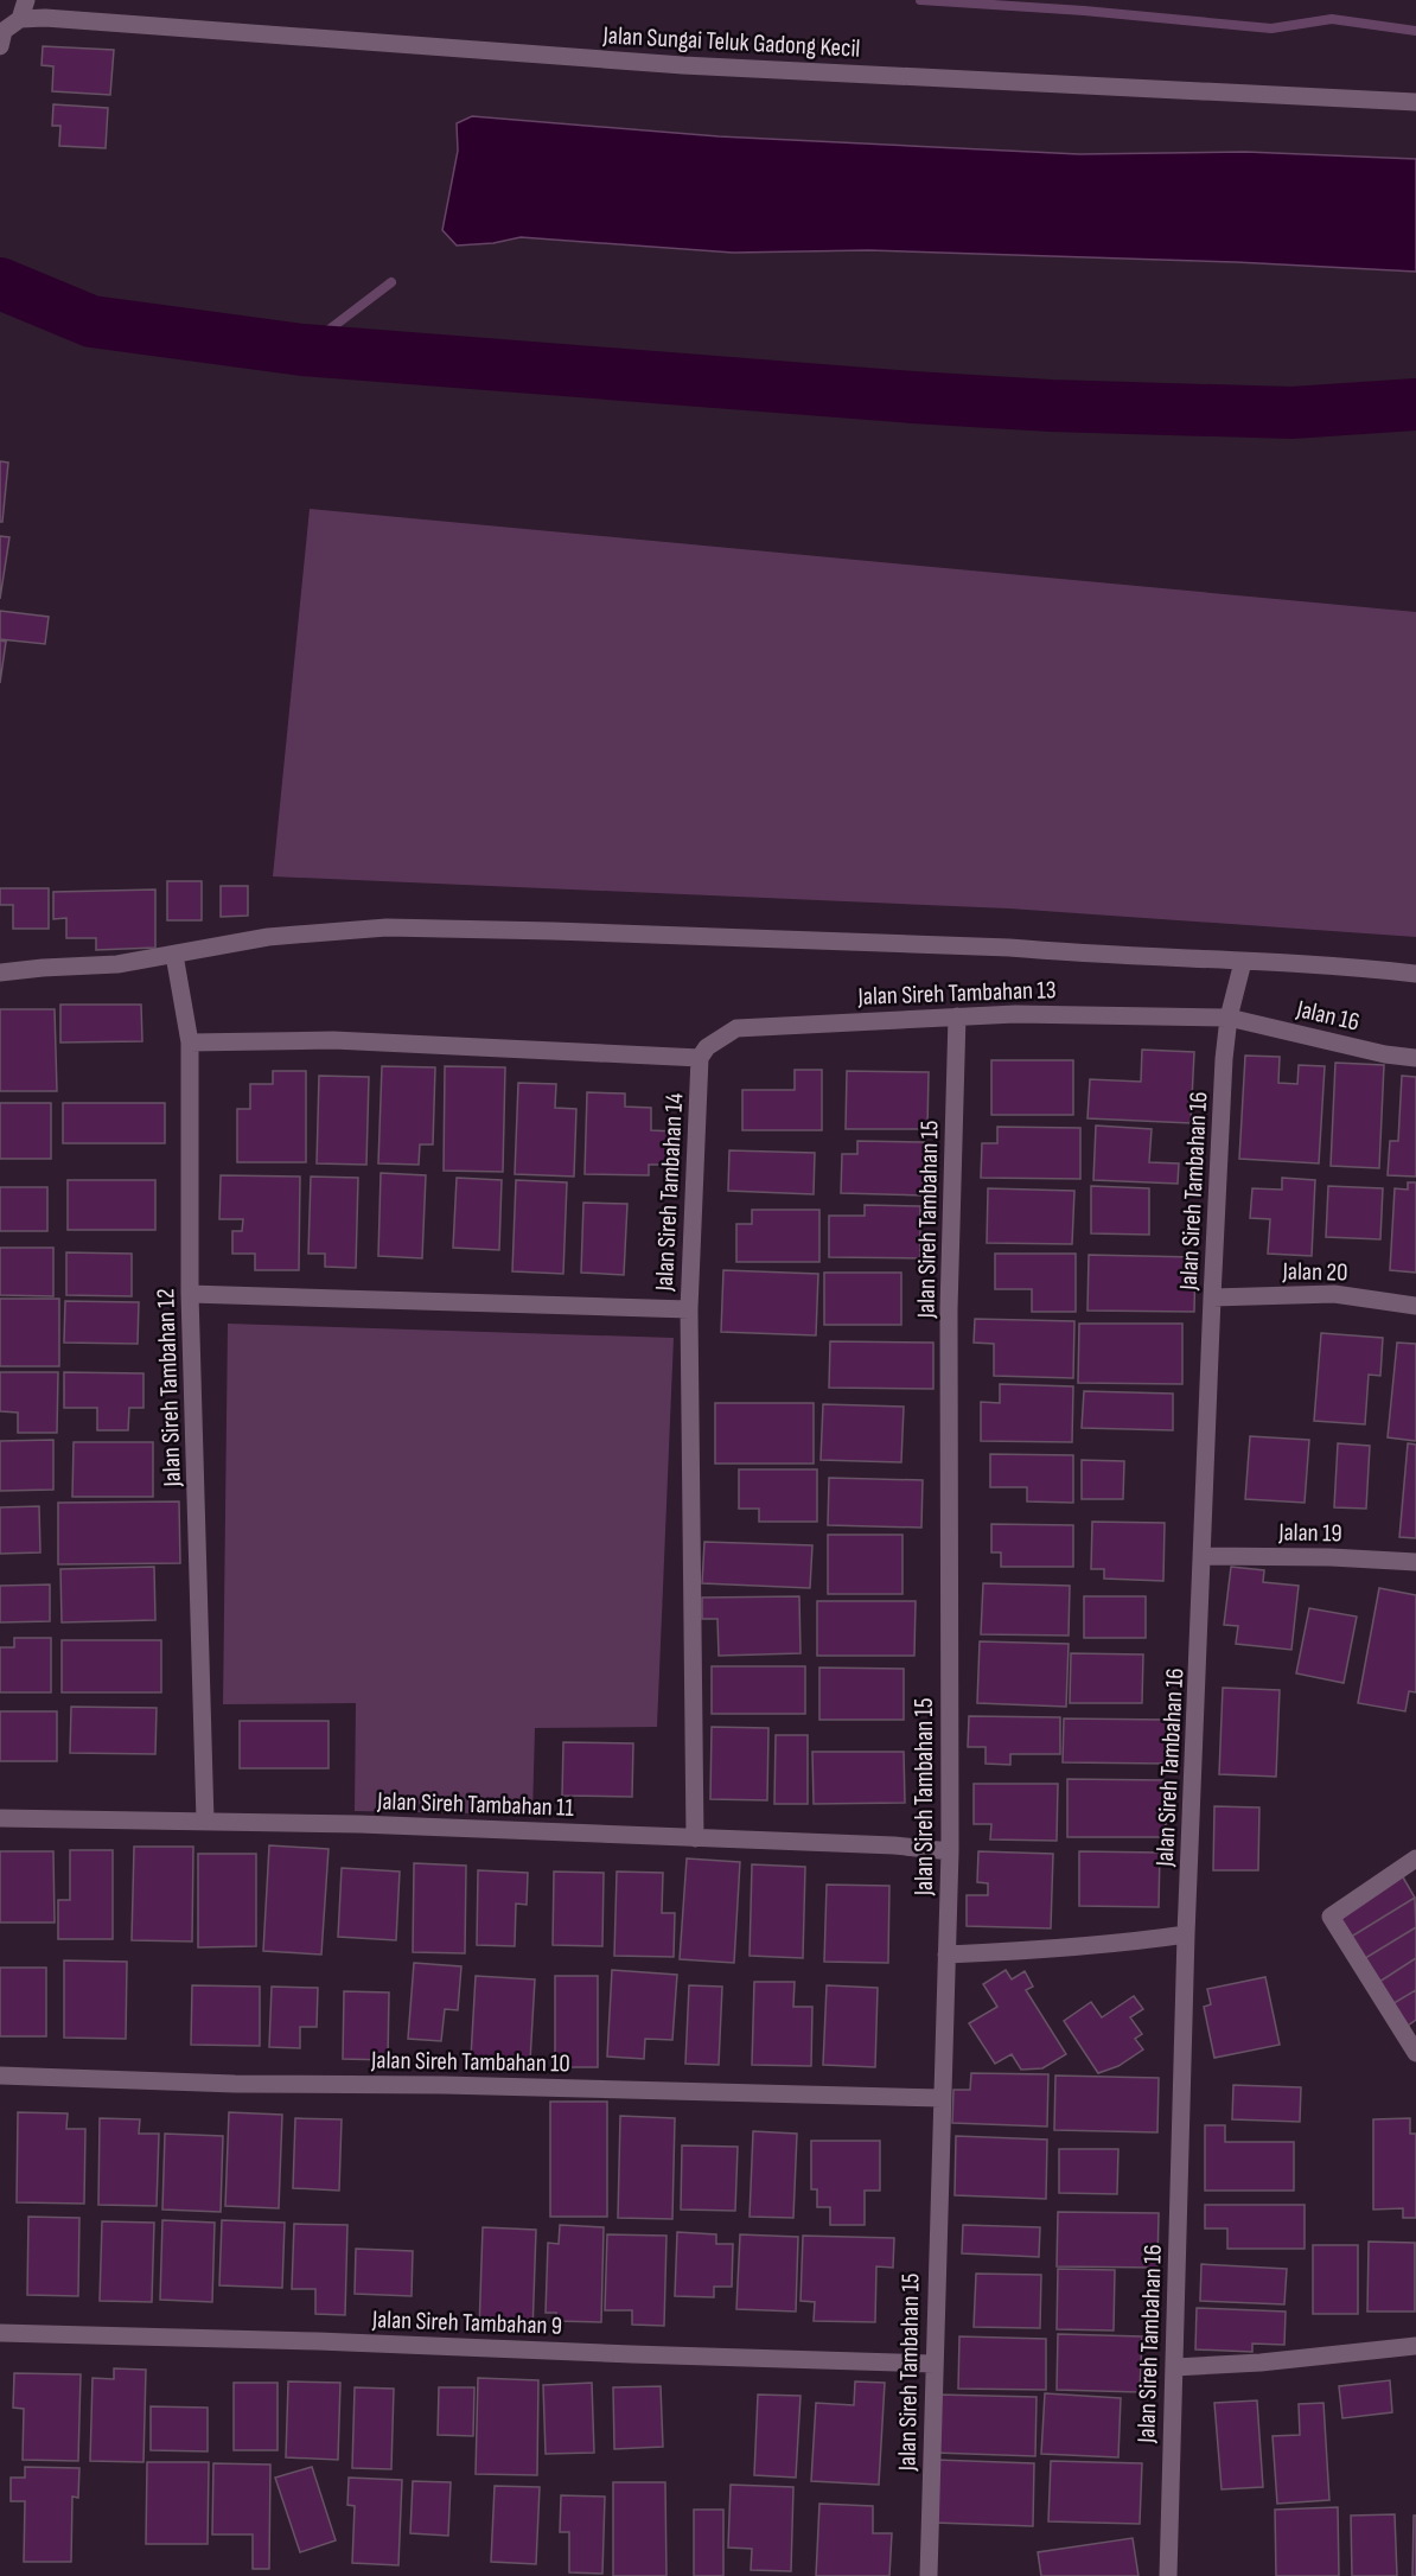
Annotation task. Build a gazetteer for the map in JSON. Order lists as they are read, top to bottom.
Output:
{
  "streets": {
    "street": [
      "Jalan Sungai Teluk Gadong Kecil",
      "Jalan Sireh Tambahan 13",
      "Jalan 16",
      "Jalan Sireh Tambahan 16",
      "Jalan Sireh Tambahan 14",
      "Jalan Sireh Tambahan 15",
      "Jalan 20",
      "Jalan Sireh Tambahan 12",
      "Jalan 19",
      "Jalan Sireh Tambahan 11",
      "Jalan Sireh Tambahan 10",
      "Jalan Sireh Tambahan 9"
    ]
  },
  "crossings": [
    ["Jalan Sireh Tambahan 13", "Jalan 16"],
    ["Jalan Sireh Tambahan 13", "Jalan Sireh Tambahan 16"],
    ["Jalan Sireh Tambahan 13", "Jalan Sireh Tambahan 14"],
    ["Jalan Sireh Tambahan 13", "Jalan Sireh Tambahan 15"],
    ["Jalan 16", "Jalan Sireh Tambahan 16"],
    ["Jalan Sireh Tambahan 16", "Jalan 20"],
    ["Jalan Sireh Tambahan 16", "Jalan 19"],
    ["Jalan Sireh Tambahan 14", "Jalan Sireh Tambahan 12"],
    ["Jalan Sireh Tambahan 14", "Jalan Sireh Tambahan 11"],
    ["Jalan Sireh Tambahan 15", "Jalan Sireh Tambahan 11"],
    ["Jalan Sireh Tambahan 15", "Jalan Sireh Tambahan 10"],
    ["Jalan Sireh Tambahan 15", "Jalan Sireh Tambahan 9"],
    ["Jalan Sireh Tambahan 12", "Jalan Sireh Tambahan 11"]
  ]
}
